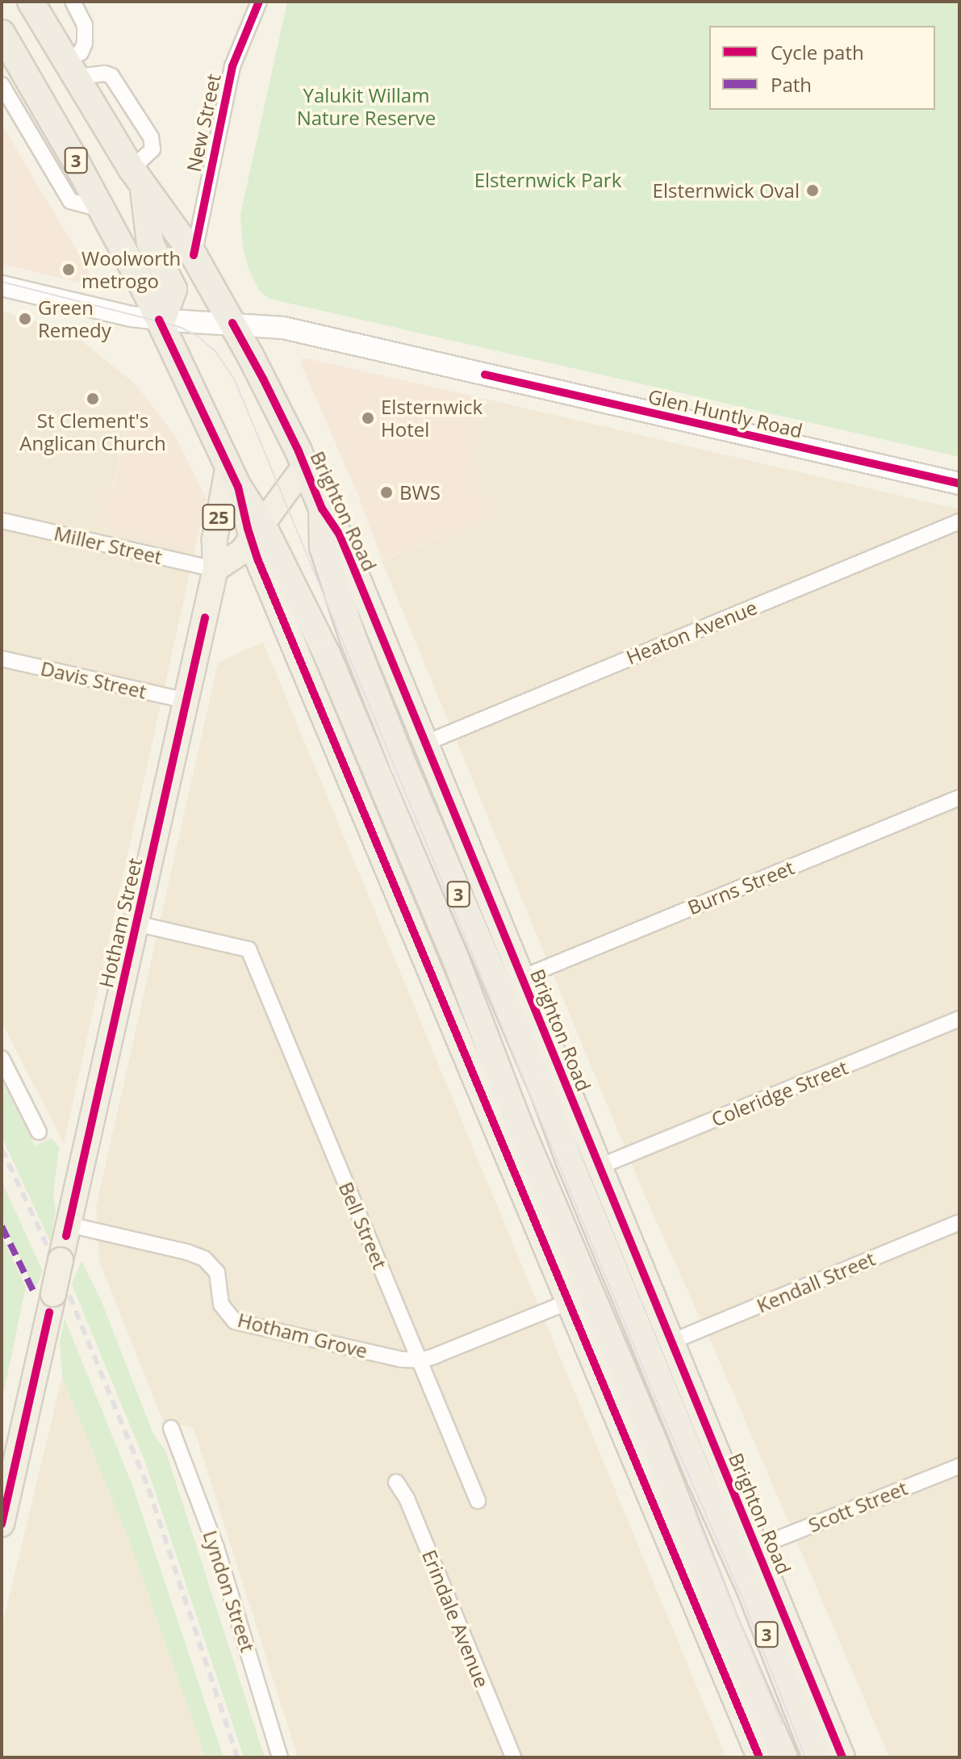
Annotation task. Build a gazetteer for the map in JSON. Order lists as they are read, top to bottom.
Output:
{
  "streets": {
    "highway": ["3", "Brighton Road"],
    "main road": ["Glen Huntly Road", "25", "Hotham Street"],
    "street": [
      "New Street",
      "Miller Street",
      "Heaton Avenue",
      "Davis Street",
      "Burns Street",
      "Coleridge Street",
      "Bell Street",
      "Kendall Street",
      "Hotham Grove",
      "Scott Street",
      "Lyndon Street",
      "Erindale Avenue"
    ]
  },
  "crossings": [
    ["New Street", "3"],
    ["3", "Glen Huntly Road"],
    ["3", "Brighton Road"],
    ["3", "25"],
    ["3", "Hotham Street"],
    ["Glen Huntly Road", "Brighton Road"],
    ["Brighton Road", "25"],
    ["Brighton Road", "Heaton Avenue"],
    ["Brighton Road", "Burns Street"],
    ["Brighton Road", "Coleridge Street"],
    ["Brighton Road", "Kendall Street"],
    ["Brighton Road", "Scott Street"],
    ["25", "Miller Street"],
    ["25", "Hotham Street"],
    ["Miller Street", "Hotham Street"],
    ["Davis Street", "Hotham Street"],
    ["Hotham Street", "Bell Street"],
    ["Hotham Street", "Hotham Grove"],
    ["Bell Street", "Hotham Grove"]
  ],
  "parks": ["Yalukit Willam Nature Reserve", "Elsternwick Park"],
  "places": [
    "Elsternwick Oval",
    "Woolworth metrogo",
    "Green Remedy",
    "St Clement's Anglican Church",
    "Elsternwick Hotel",
    "BWS"
  ],
  "legend": ["Cycle path", "Path"]
}
